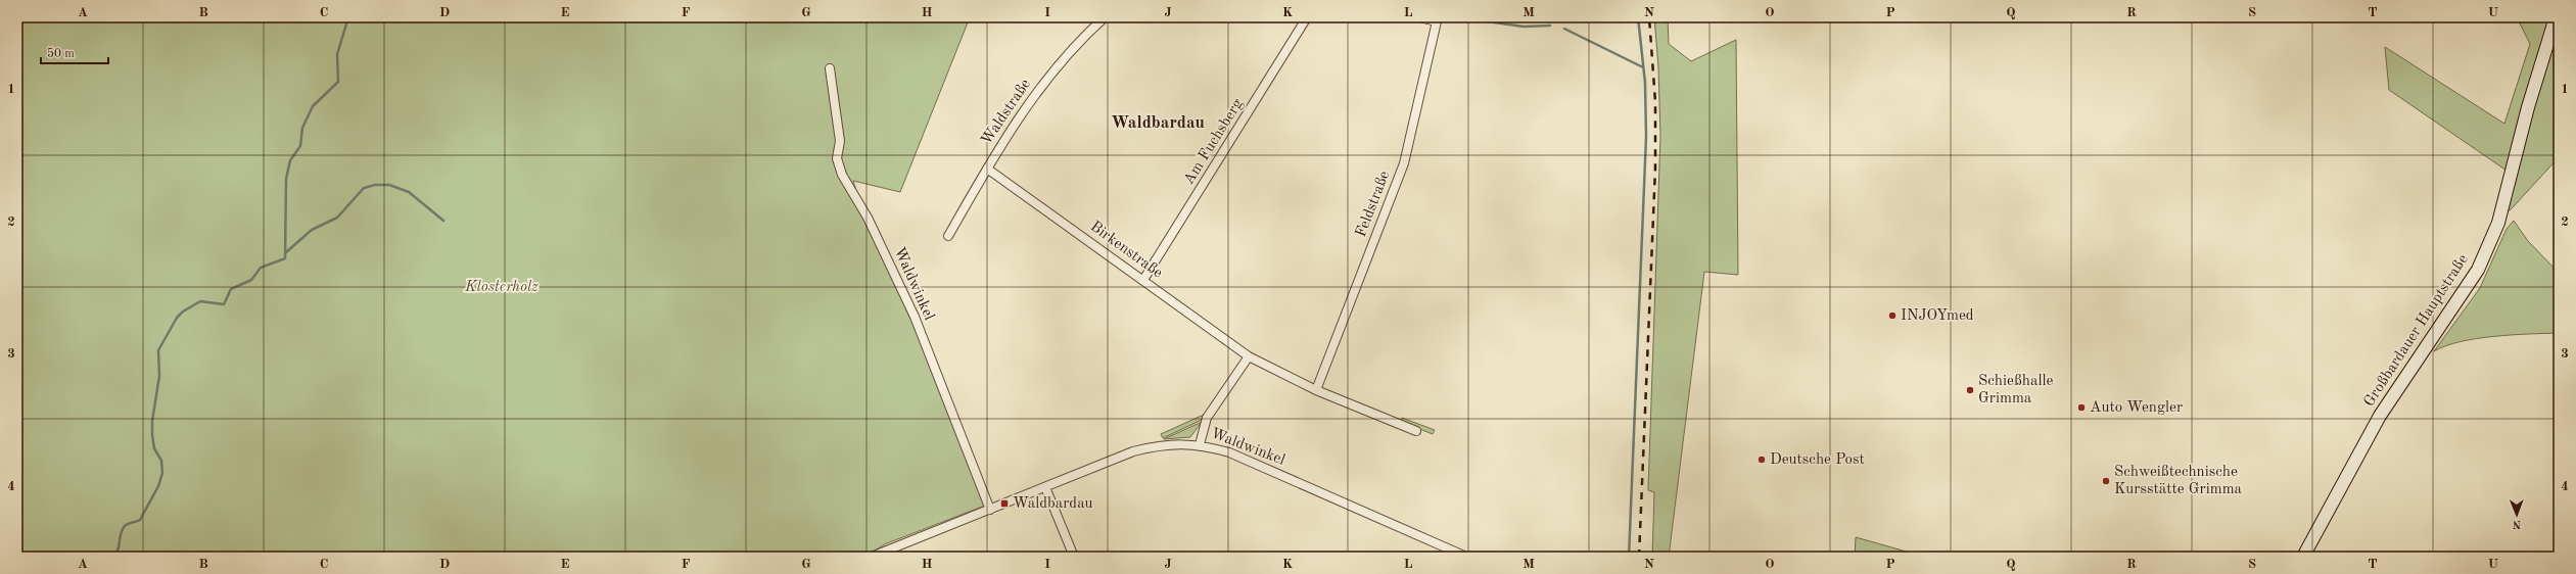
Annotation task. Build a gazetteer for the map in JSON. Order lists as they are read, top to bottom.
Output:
{
  "streets": {
    "main road": ["Großbardauer Hauptstraße"],
    "street": [
      "Waldstraße",
      "Am Fuchsberg",
      "Feldstraße",
      "Birkenstraße",
      "Waldwinkel"
    ]
  },
  "crossings": [
    ["Waldstraße", "Birkenstraße"],
    ["Am Fuchsberg", "Birkenstraße"],
    ["Feldstraße", "Birkenstraße"]
  ],
  "districts": ["Waldbardau"],
  "parks": ["Klosterholz"],
  "places": {
    "other": [
      "INJOYmed",
      "Schießhalle Grimma",
      "Auto Wengler",
      "Deutsche Post",
      "Schweißtechnische Kursstätte Grimma"
    ],
    "transit": ["Waldbardau"]
  },
  "scale_bar": "50 m",
  "north": "bottom",
  "grid": {
    "columns": [
      "A",
      "B",
      "C",
      "D",
      "E",
      "F",
      "G",
      "H",
      "I",
      "J",
      "K",
      "L",
      "M",
      "N",
      "O",
      "P",
      "Q",
      "R",
      "S",
      "T",
      "U"
    ],
    "rows": [
      "1",
      "2",
      "3",
      "4"
    ]
  }
}
